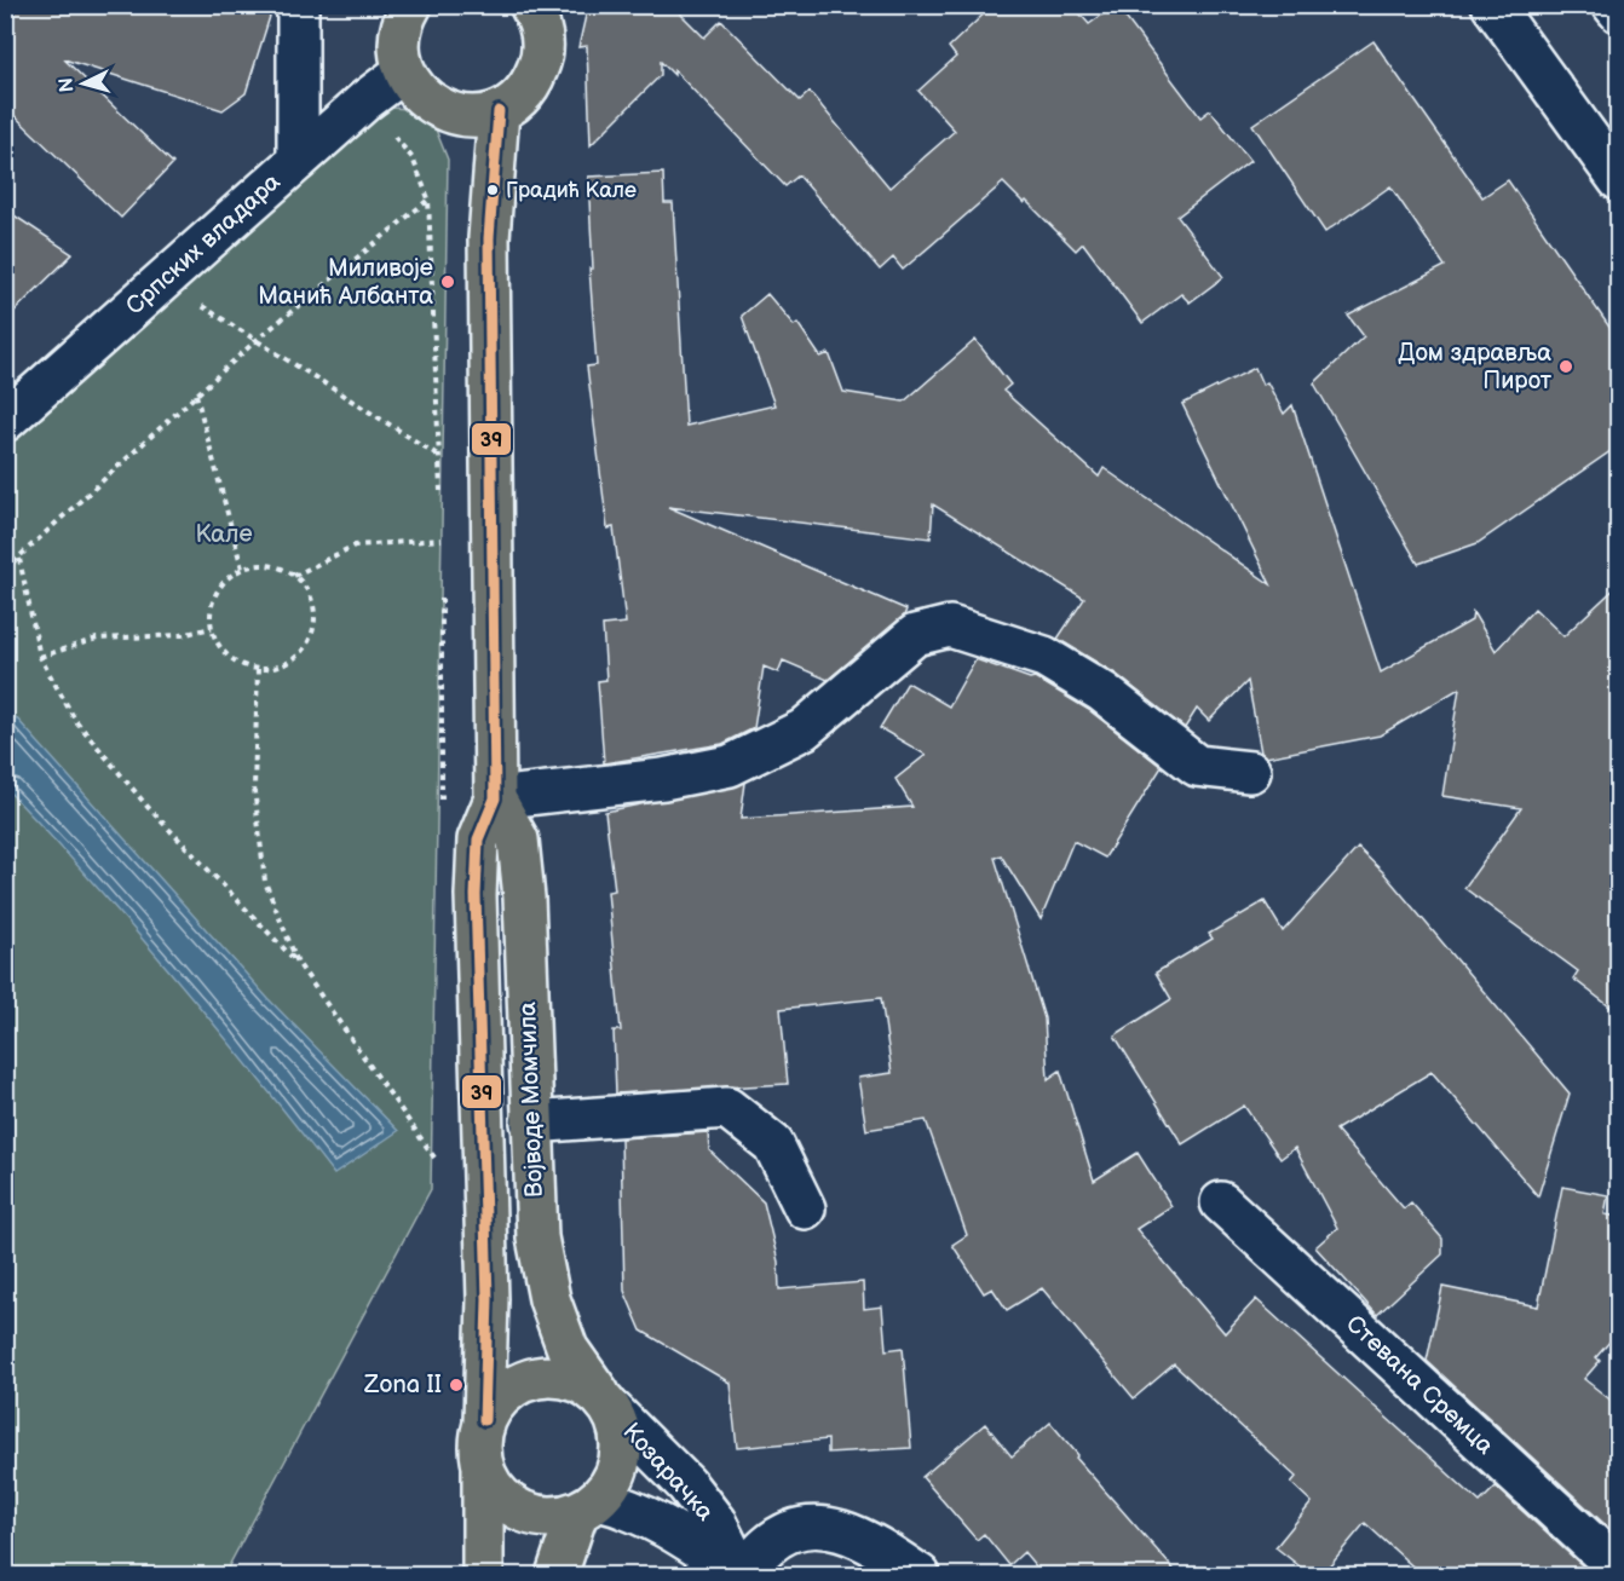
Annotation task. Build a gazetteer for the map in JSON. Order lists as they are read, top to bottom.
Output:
{
  "streets": {
    "main road": ["Војводе Момчила"],
    "street": ["Српских владара", "Стевана Сремца", "Козарачка"]
  },
  "crossings": [
    ["Војводе Момчила", "Козарачка"]
  ],
  "parks": ["Кале"],
  "places": [
    "Градић Кале",
    "Миливоје Манић Албанта",
    "Дом здравља Пирот",
    "Zona II"
  ],
  "lines": ["transit line 39"],
  "north": "left"
}
